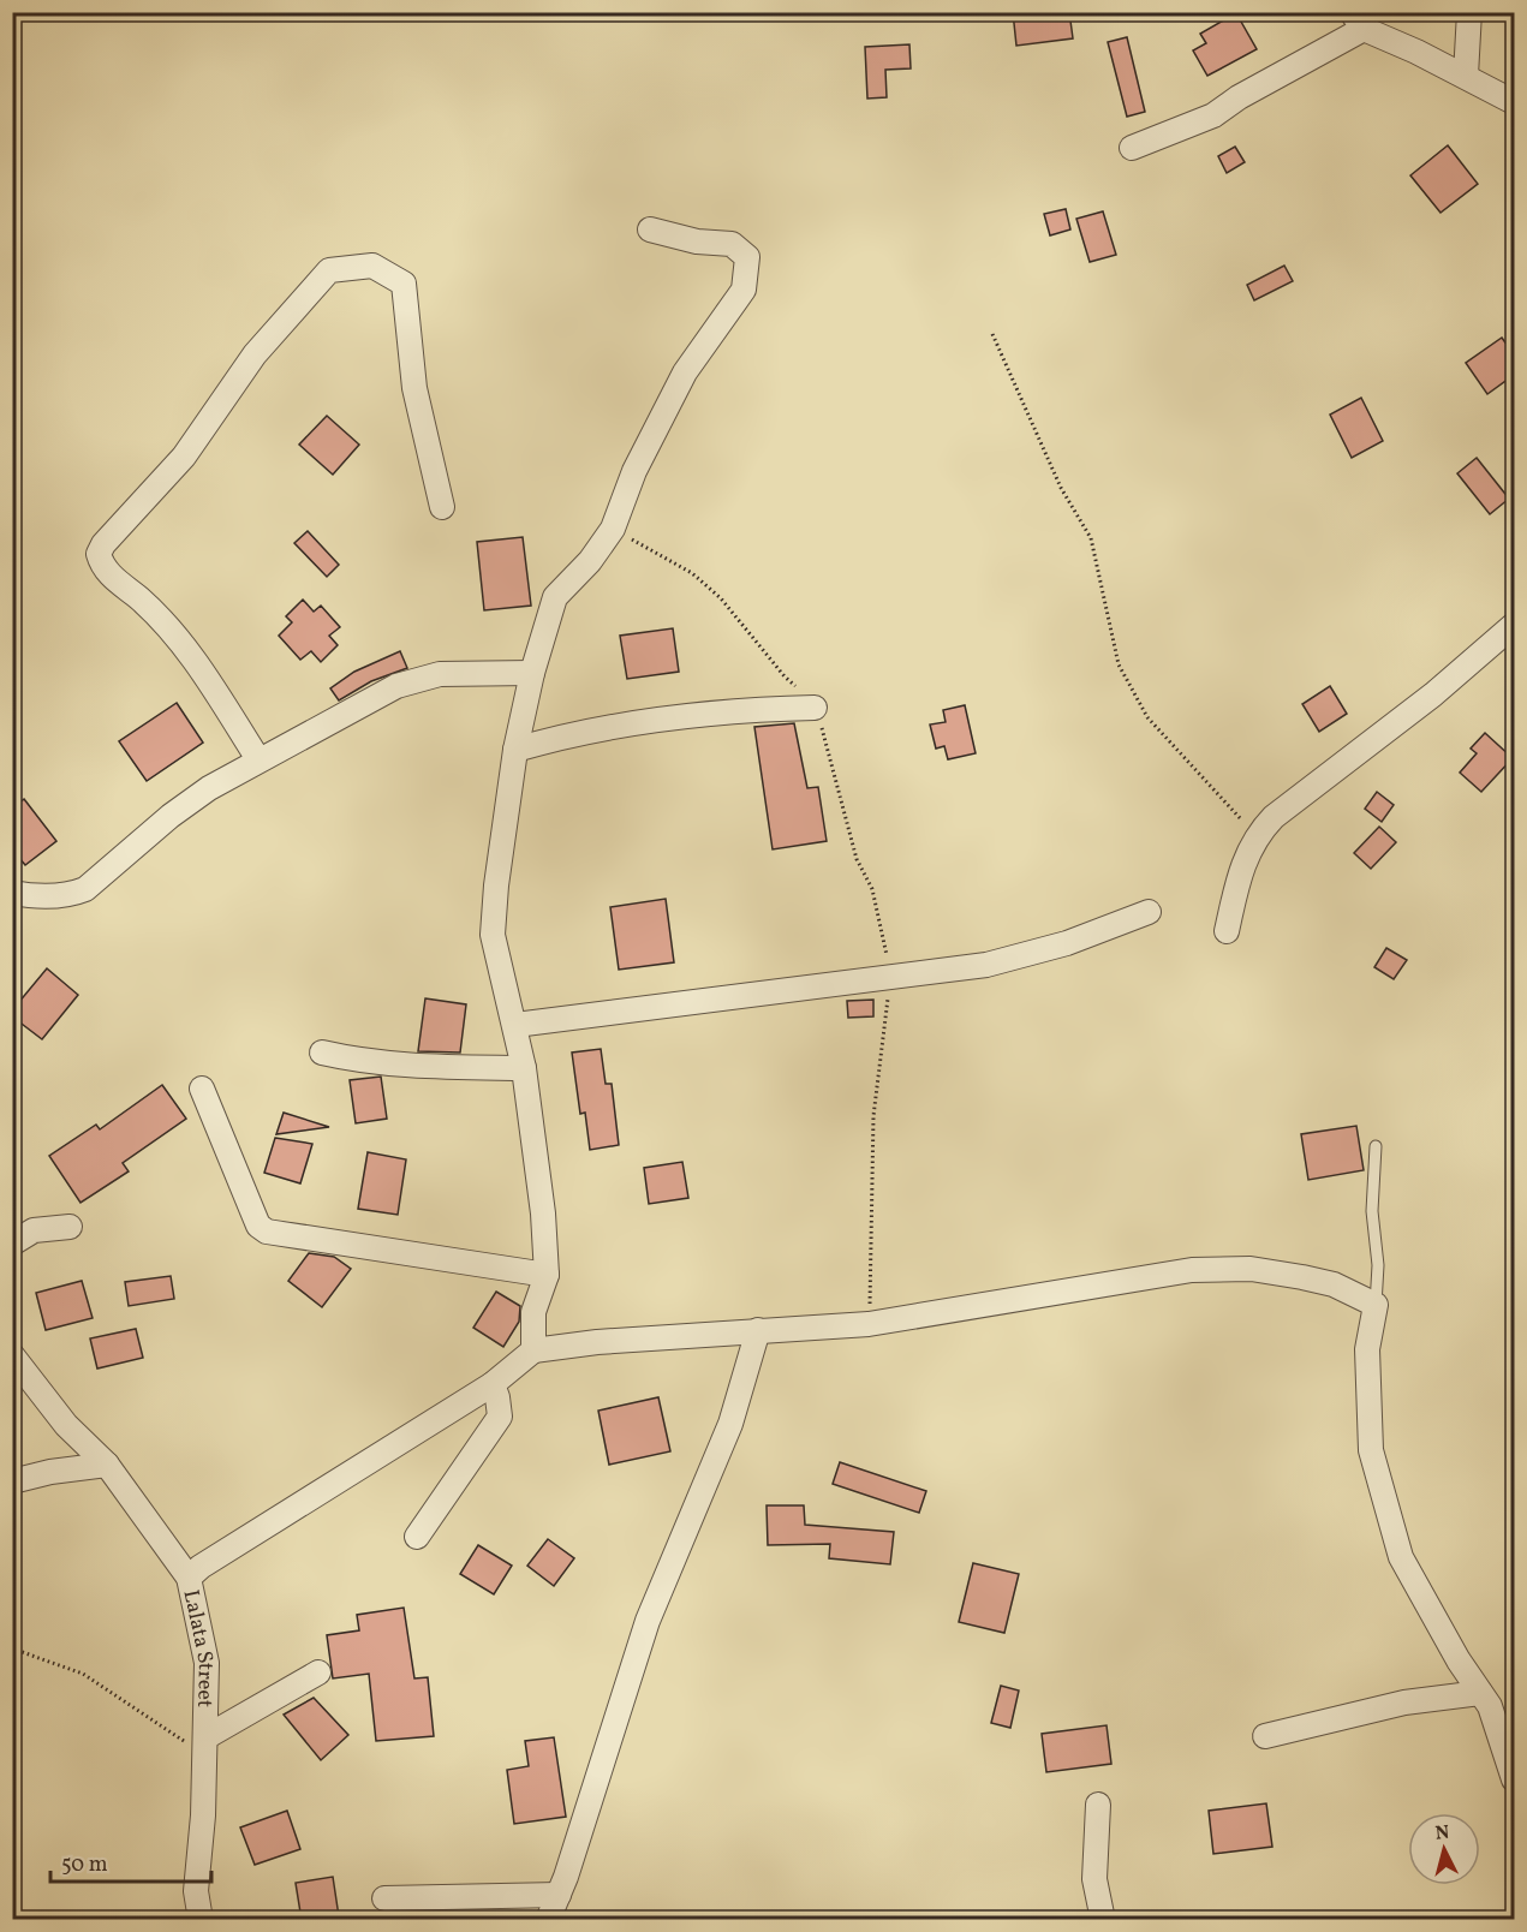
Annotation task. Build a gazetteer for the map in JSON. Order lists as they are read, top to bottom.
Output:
{
  "streets": {
    "street": ["Lalata Street"]
  },
  "scale_bar": "50 m",
  "north": "top"
}
